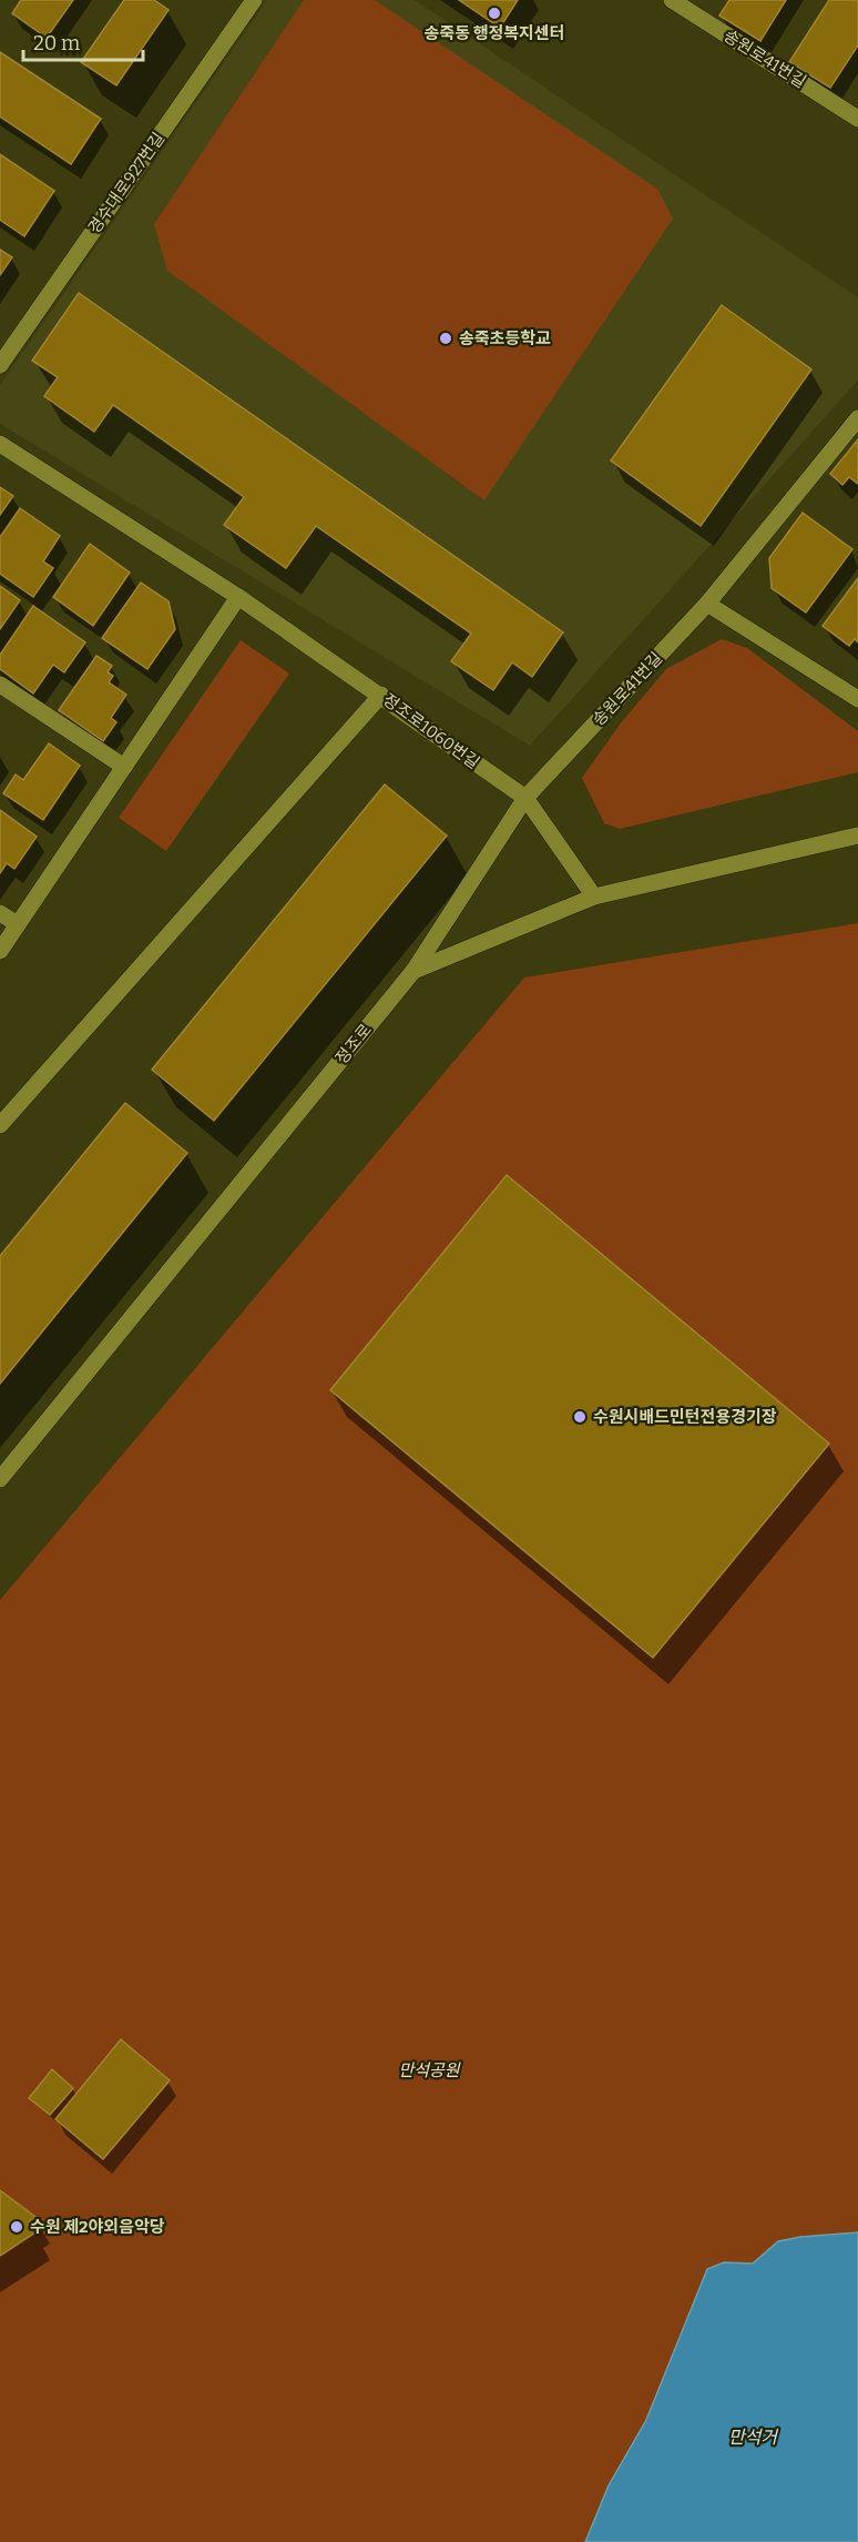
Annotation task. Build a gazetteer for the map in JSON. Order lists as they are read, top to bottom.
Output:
{
  "streets": {
    "street": [
      "송원로41번길",
      "경수대로927번길",
      "정조로1060번길",
      "정조로"
    ]
  },
  "crossings": [
    ["송원로41번길", "정조로1060번길"],
    ["송원로41번길", "정조로"],
    ["정조로1060번길", "정조로"]
  ],
  "water": ["만석거"],
  "parks": ["만석공원"],
  "places": [
    "송죽동 행정복지센터",
    "송죽초등학교",
    "수원시배드민턴전용경기장",
    "수원 제2야외음악당"
  ],
  "scale_bar": "20 m"
}
